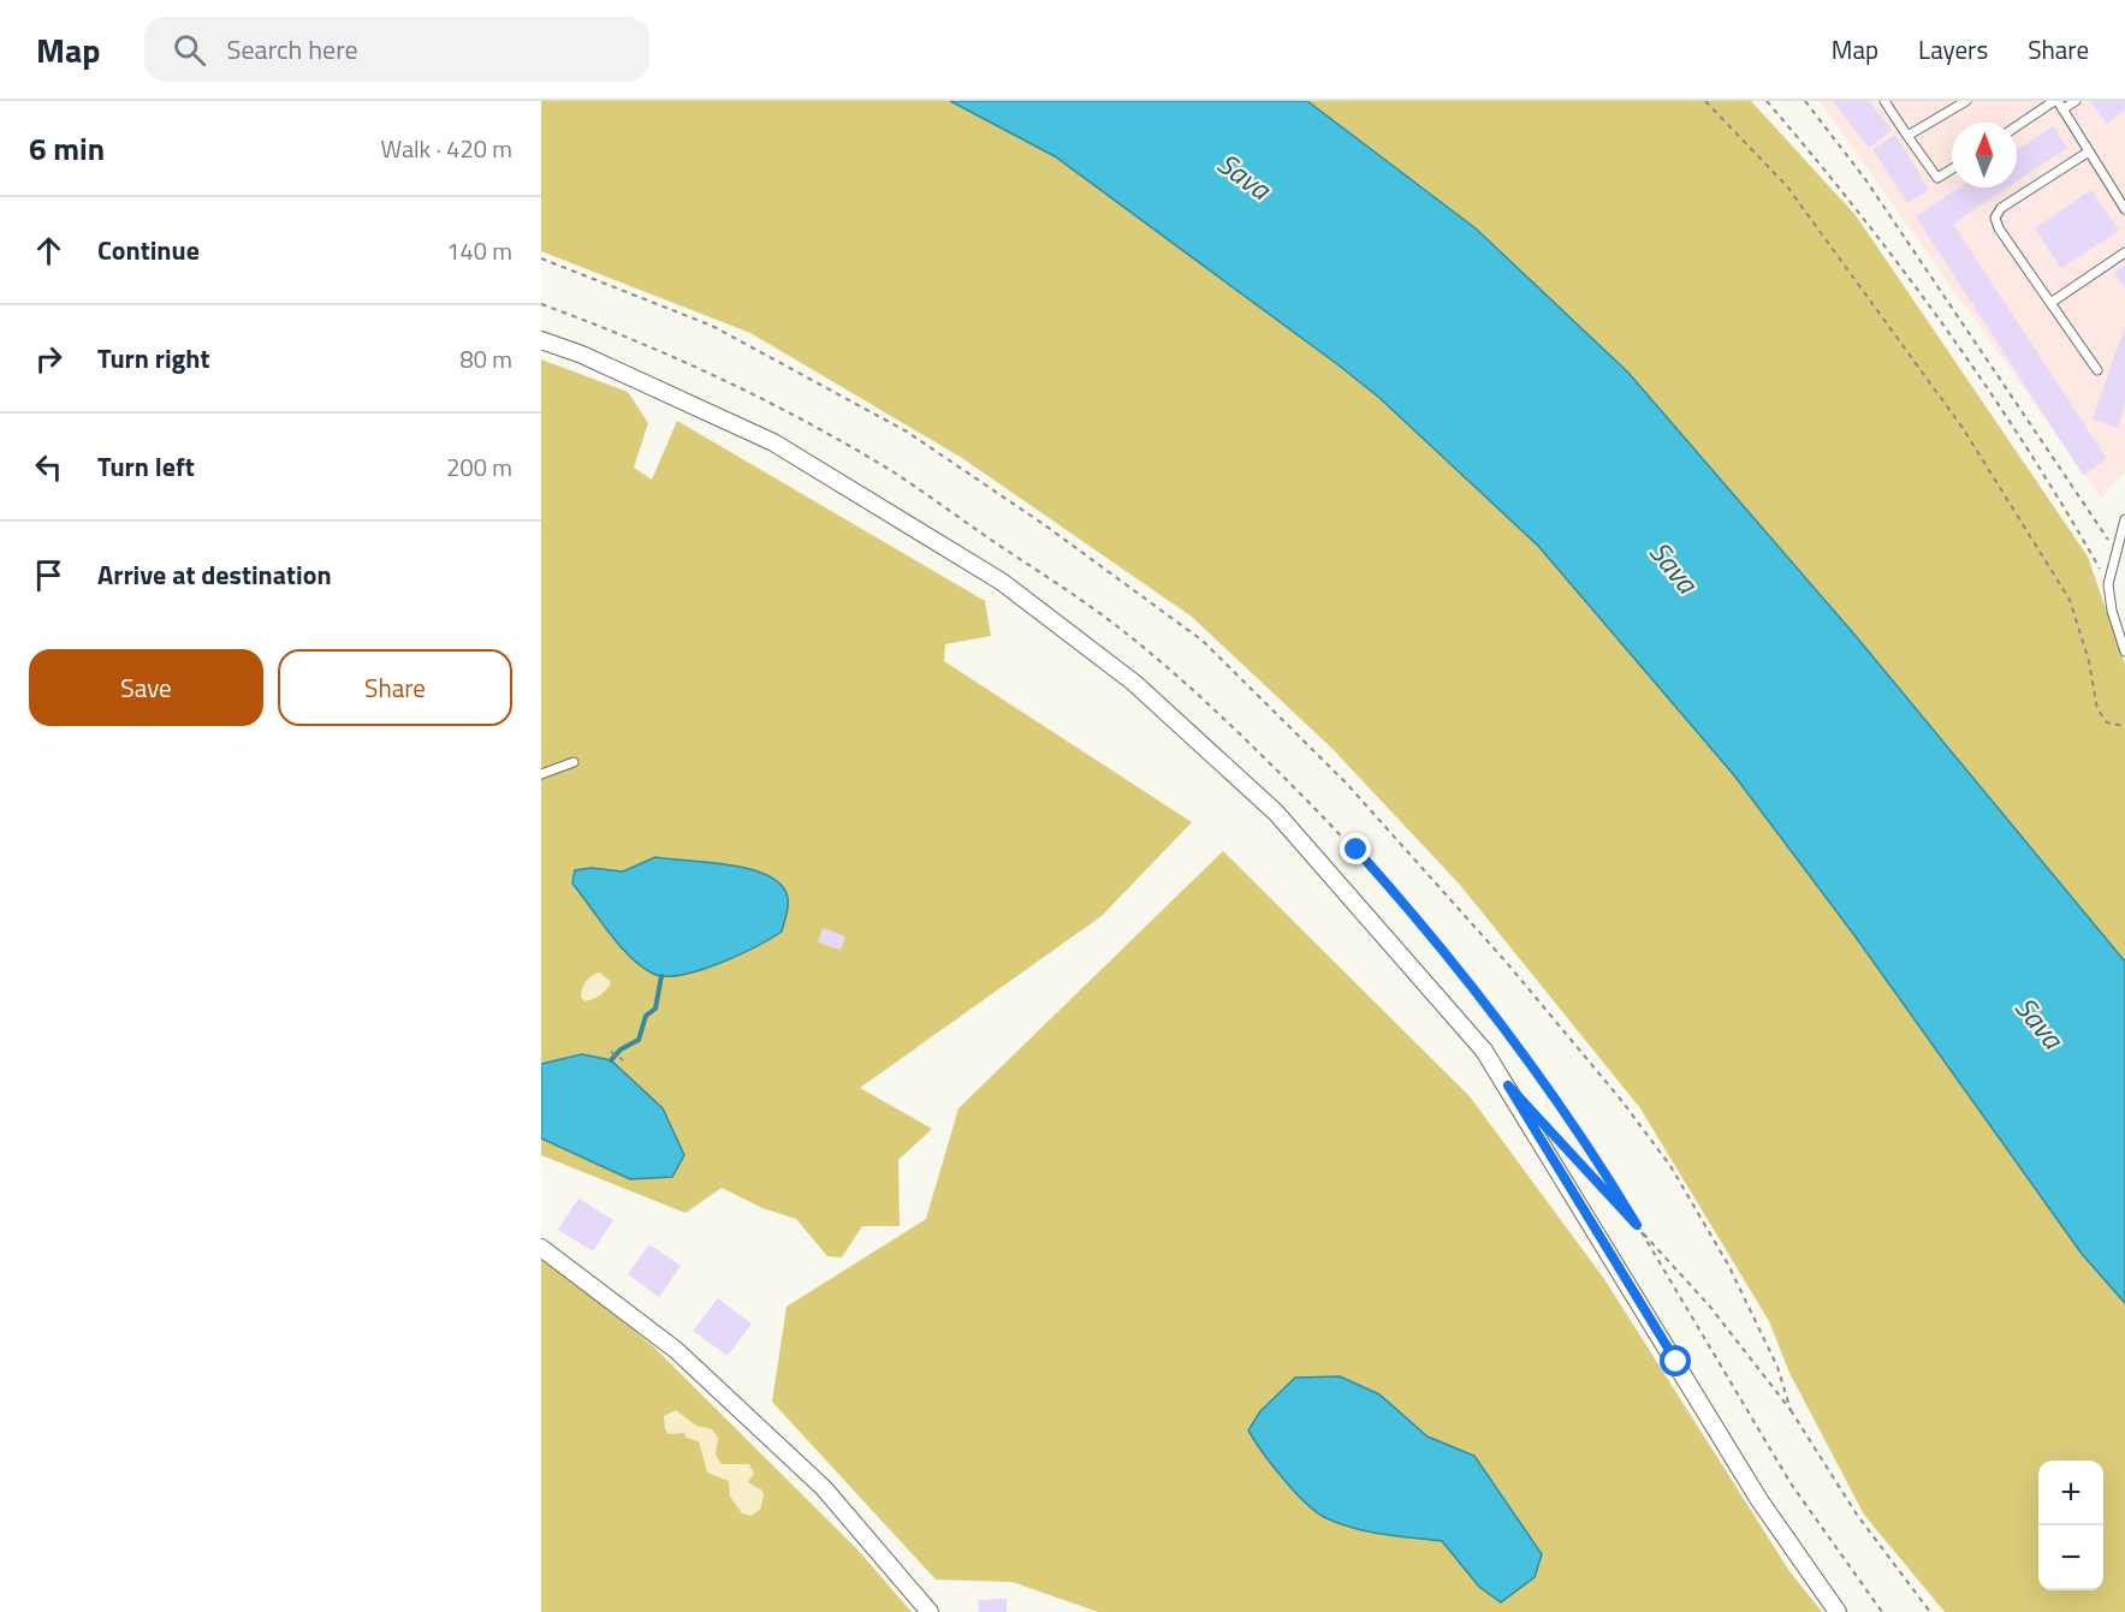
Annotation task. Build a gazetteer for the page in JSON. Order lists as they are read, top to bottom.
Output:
{
  "water": ["Sava"],
  "north": "top",
  "page": {
    "header": "Map",
    "search": "Search here",
    "nav": ["Map", "Layers", "Share"],
    "heading": ["6 min", "Walk · 420 m"],
    "list": [
      ["Continue", "140 m"],
      ["Turn right", "80 m"],
      ["Turn left", "200 m"],
      "Arrive at destination"
    ],
    "buttons": ["Save", "Share"],
    "map_buttons": ["+", "−"]
  }
}
